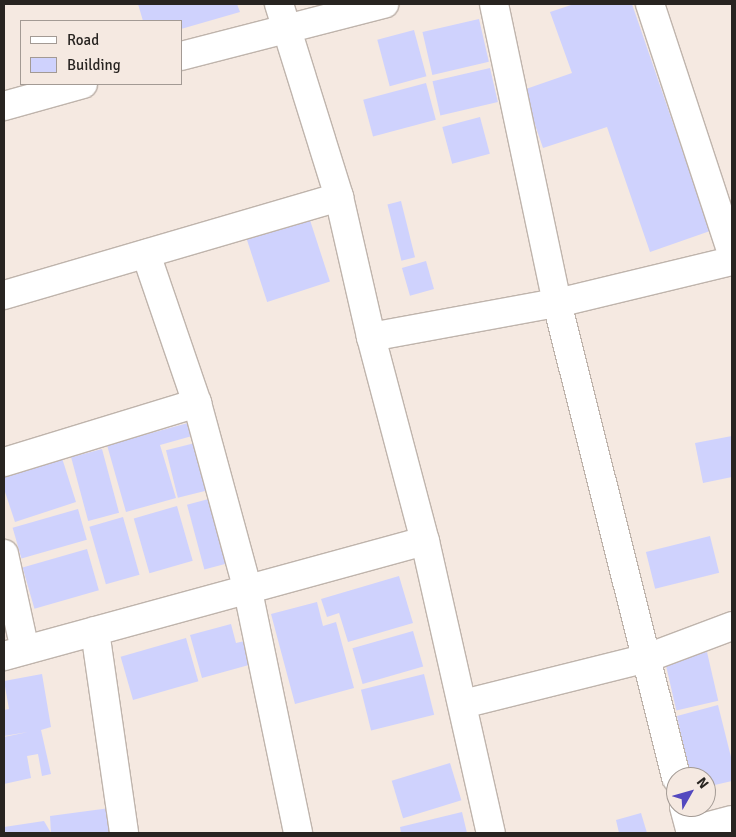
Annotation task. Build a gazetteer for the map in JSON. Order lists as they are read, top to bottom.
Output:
{
  "legend": ["Road", "Building"],
  "north": "top right"
}
